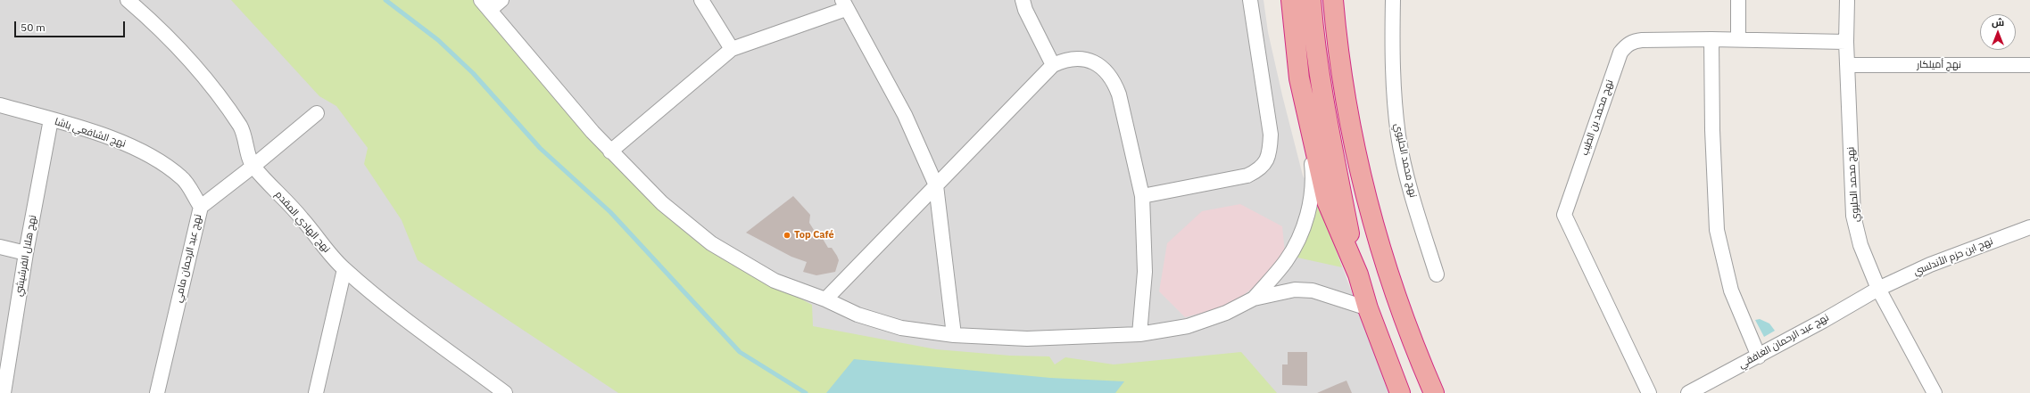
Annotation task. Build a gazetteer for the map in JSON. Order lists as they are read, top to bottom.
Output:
{
  "streets": {
    "street": [
      "نهج أميلكار",
      "نهج محمد بن الطيب",
      "نهج الشافعي باشا",
      "نهج محمد الحليوي",
      "نهج الهادي المقدم",
      "نهج هلال الفرشيشي",
      "نهج ابن حزم الأندلسي",
      "نهج عبد الرحمان مامي",
      "نهج عبد الرحمان الغافقي"
    ]
  },
  "crossings": [
    ["نهج أميلكار", "نهج محمد الحليوي"],
    ["نهج محمد بن الطيب", "نهج محمد الحليوي"],
    ["نهج الشافعي باشا", "نهج هلال الفرشيشي"],
    ["نهج الشافعي باشا", "نهج عبد الرحمان مامي"],
    ["نهج محمد الحليوي", "نهج ابن حزم الأندلسي"],
    ["نهج محمد الحليوي", "نهج عبد الرحمان الغافقي"],
    ["نهج الهادي المقدم", "نهج عبد الرحمان مامي"],
    ["نهج ابن حزم الأندلسي", "نهج عبد الرحمان الغافقي"]
  ],
  "places": ["Top Café"],
  "scale_bar": "50 m",
  "north": "top"
}
